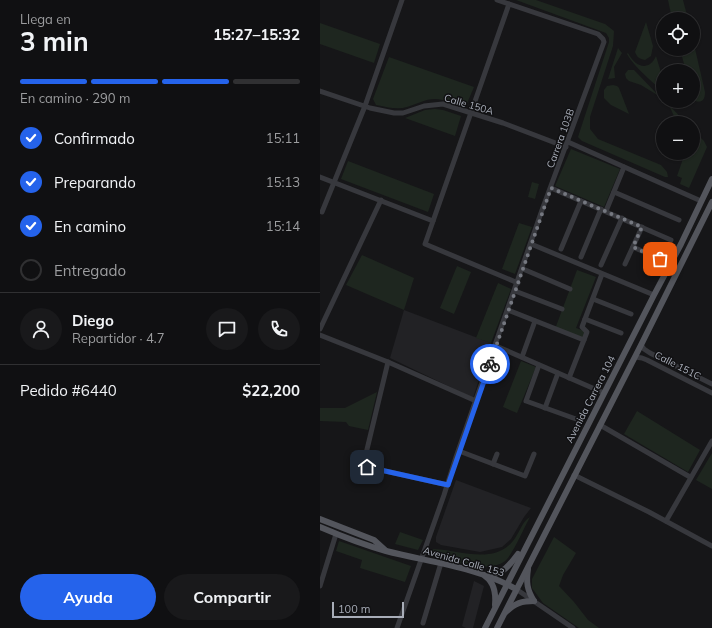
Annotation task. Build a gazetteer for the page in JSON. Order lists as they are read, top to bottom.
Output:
{
  "streets": {
    "main road": ["Avenida Carrera 104", "Avenida Calle 153"],
    "street": ["Calle 150A", "Carrera 103B", "Calle 151C"]
  },
  "crossings": [
    ["Calle 150A", "Carrera 103B"],
    ["Calle 150A", "Avenida Carrera 104"],
    ["Carrera 103B", "Avenida Calle 153"],
    ["Calle 151C", "Avenida Carrera 104"],
    ["Avenida Carrera 104", "Avenida Calle 153"]
  ],
  "scale_bar": "100 m",
  "page": {
    "heading": ["3 min", "Llega en", "15:27–15:32"],
    "panel": [
      "Diego",
      "Repartidor · 4.7",
      "Pedido #6440",
      "$22,200"
    ],
    "map_buttons": ["+", "−"],
    "bar": "En camino · 290 m",
    "list": [
      ["Confirmado", "15:11"],
      ["Preparando", "15:13"],
      ["En camino", "15:14"],
      "Entregado"
    ],
    "buttons": ["Ayuda", "Compartir"],
    "scale": "100 m"
  }
}
